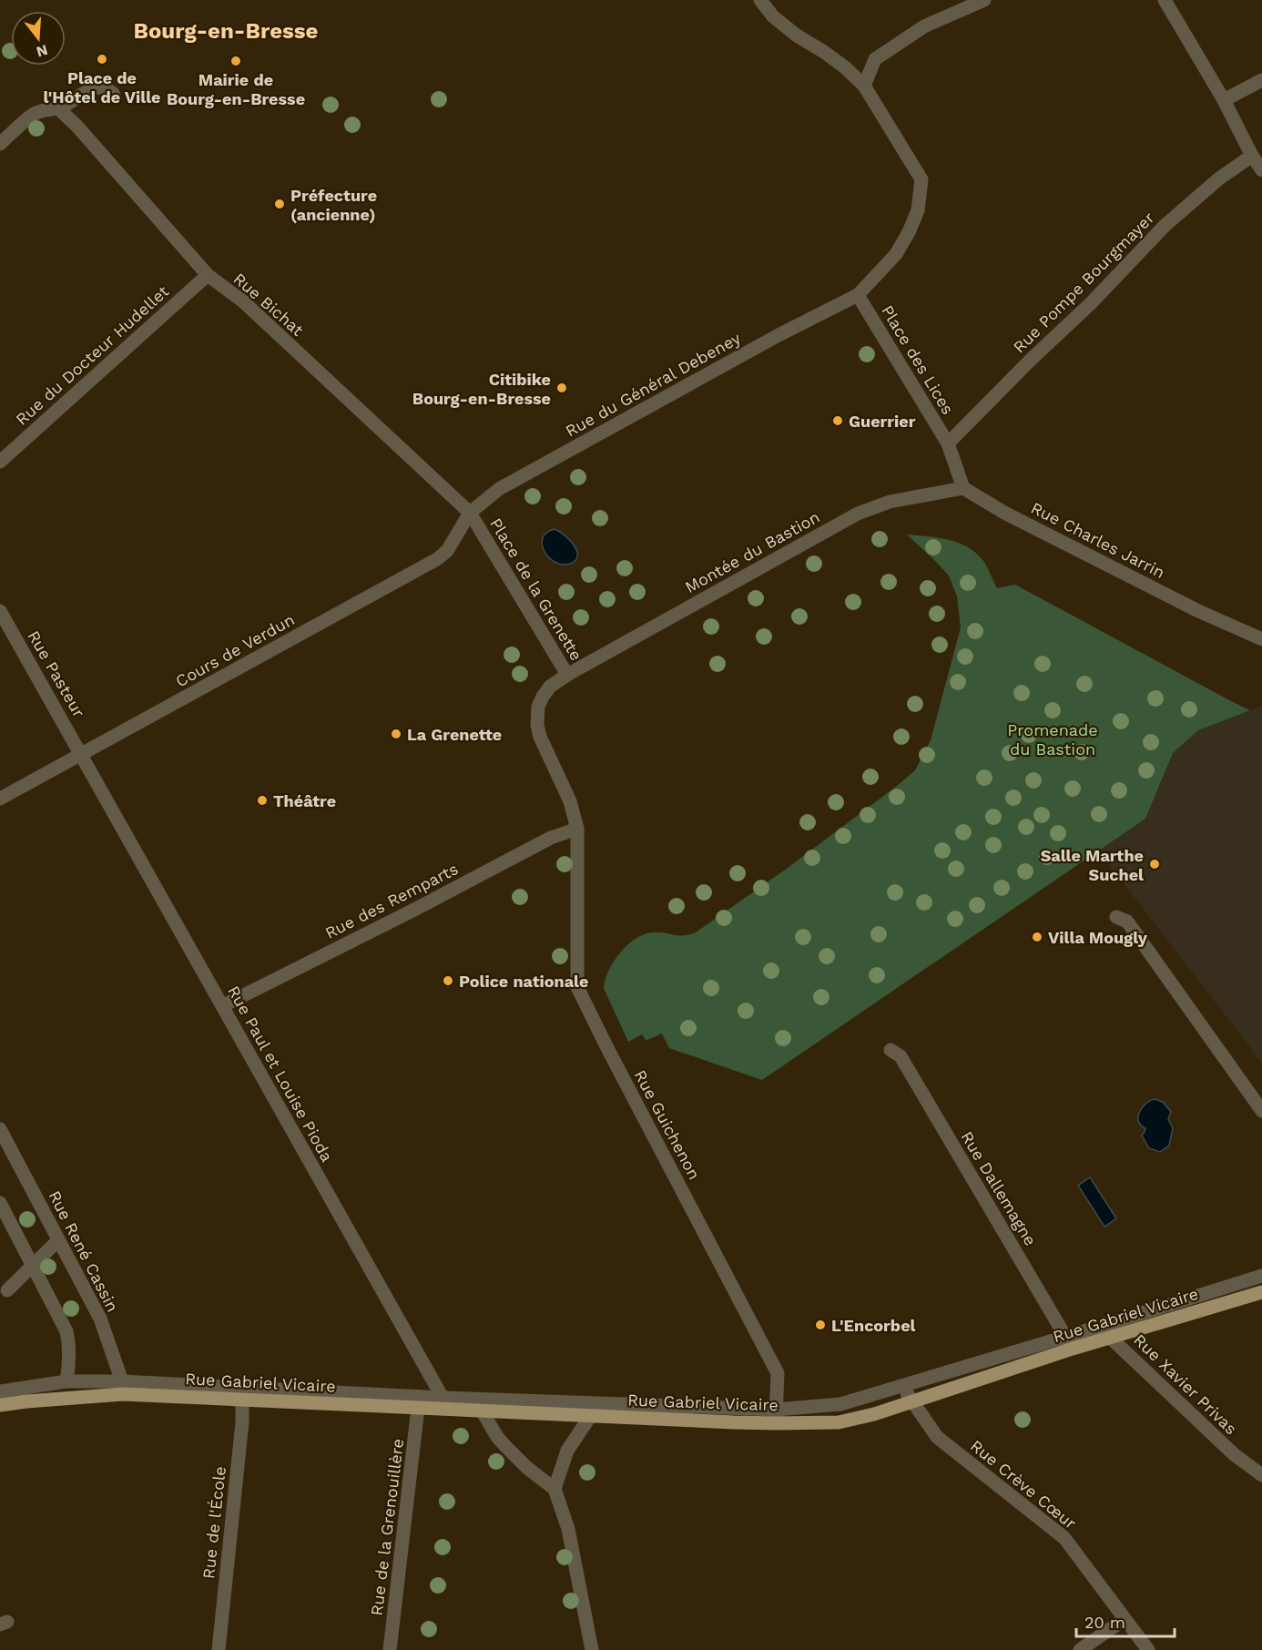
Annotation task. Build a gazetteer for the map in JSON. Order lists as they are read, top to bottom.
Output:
{
  "streets": {
    "main road": ["Rue Gabriel Vicaire"],
    "street": [
      "Rue Pompe Bourgmayer",
      "Rue Bichat",
      "Rue du Docteur Hudellet",
      "Place des Lices",
      "Rue du Général Debeney",
      "Rue Charles Jarrin",
      "Montée du Bastion",
      "Place de la Grenette",
      "Cours de Verdun",
      "Rue Pasteur",
      "Rue des Remparts",
      "Rue Paul et Louise Pioda",
      "Rue Guichenon",
      "Rue Dallemagne",
      "Rue René Cassin",
      "Rue Xavier Privas",
      "Rue Crève Cœur",
      "Rue de l'École",
      "Rue de la Grenouillère"
    ]
  },
  "crossings": [
    ["Rue Pompe Bourgmayer", "Place des Lices"],
    ["Rue Bichat", "Rue du Docteur Hudellet"],
    ["Rue Bichat", "Rue du Général Debeney"],
    ["Rue Bichat", "Place de la Grenette"],
    ["Rue Bichat", "Cours de Verdun"],
    ["Place des Lices", "Rue du Général Debeney"],
    ["Rue du Général Debeney", "Place de la Grenette"],
    ["Rue du Général Debeney", "Cours de Verdun"],
    ["Rue Charles Jarrin", "Montée du Bastion"],
    ["Montée du Bastion", "Place de la Grenette"],
    ["Place de la Grenette", "Cours de Verdun"],
    ["Place de la Grenette", "Rue des Remparts"],
    ["Place de la Grenette", "Rue Guichenon"],
    ["Cours de Verdun", "Rue Pasteur"],
    ["Cours de Verdun", "Rue Paul et Louise Pioda"],
    ["Rue Pasteur", "Rue Paul et Louise Pioda"],
    ["Rue des Remparts", "Rue Paul et Louise Pioda"],
    ["Rue des Remparts", "Rue Guichenon"],
    ["Rue Paul et Louise Pioda", "Rue Gabriel Vicaire"],
    ["Rue Guichenon", "Rue Gabriel Vicaire"],
    ["Rue Dallemagne", "Rue Gabriel Vicaire"],
    ["Rue René Cassin", "Rue Gabriel Vicaire"],
    ["Rue Gabriel Vicaire", "Rue Xavier Privas"],
    ["Rue Gabriel Vicaire", "Rue Crève Cœur"],
    ["Rue Gabriel Vicaire", "Rue de l'École"],
    ["Rue Gabriel Vicaire", "Rue de la Grenouillère"]
  ],
  "districts": ["Bourg-en-Bresse"],
  "parks": ["Promenade du Bastion"],
  "places": [
    "Place de l'Hôtel de Ville",
    "Mairie de Bourg-en-Bresse",
    "Préfecture (ancienne)",
    "Citibike Bourg-en-Bresse",
    "Guerrier",
    "La Grenette",
    "Théâtre",
    "Salle Marthe Suchel",
    "Villa Mougly",
    "Police nationale",
    "L'Encorbel"
  ],
  "scale_bar": "20 m",
  "north": "bottom"
}
